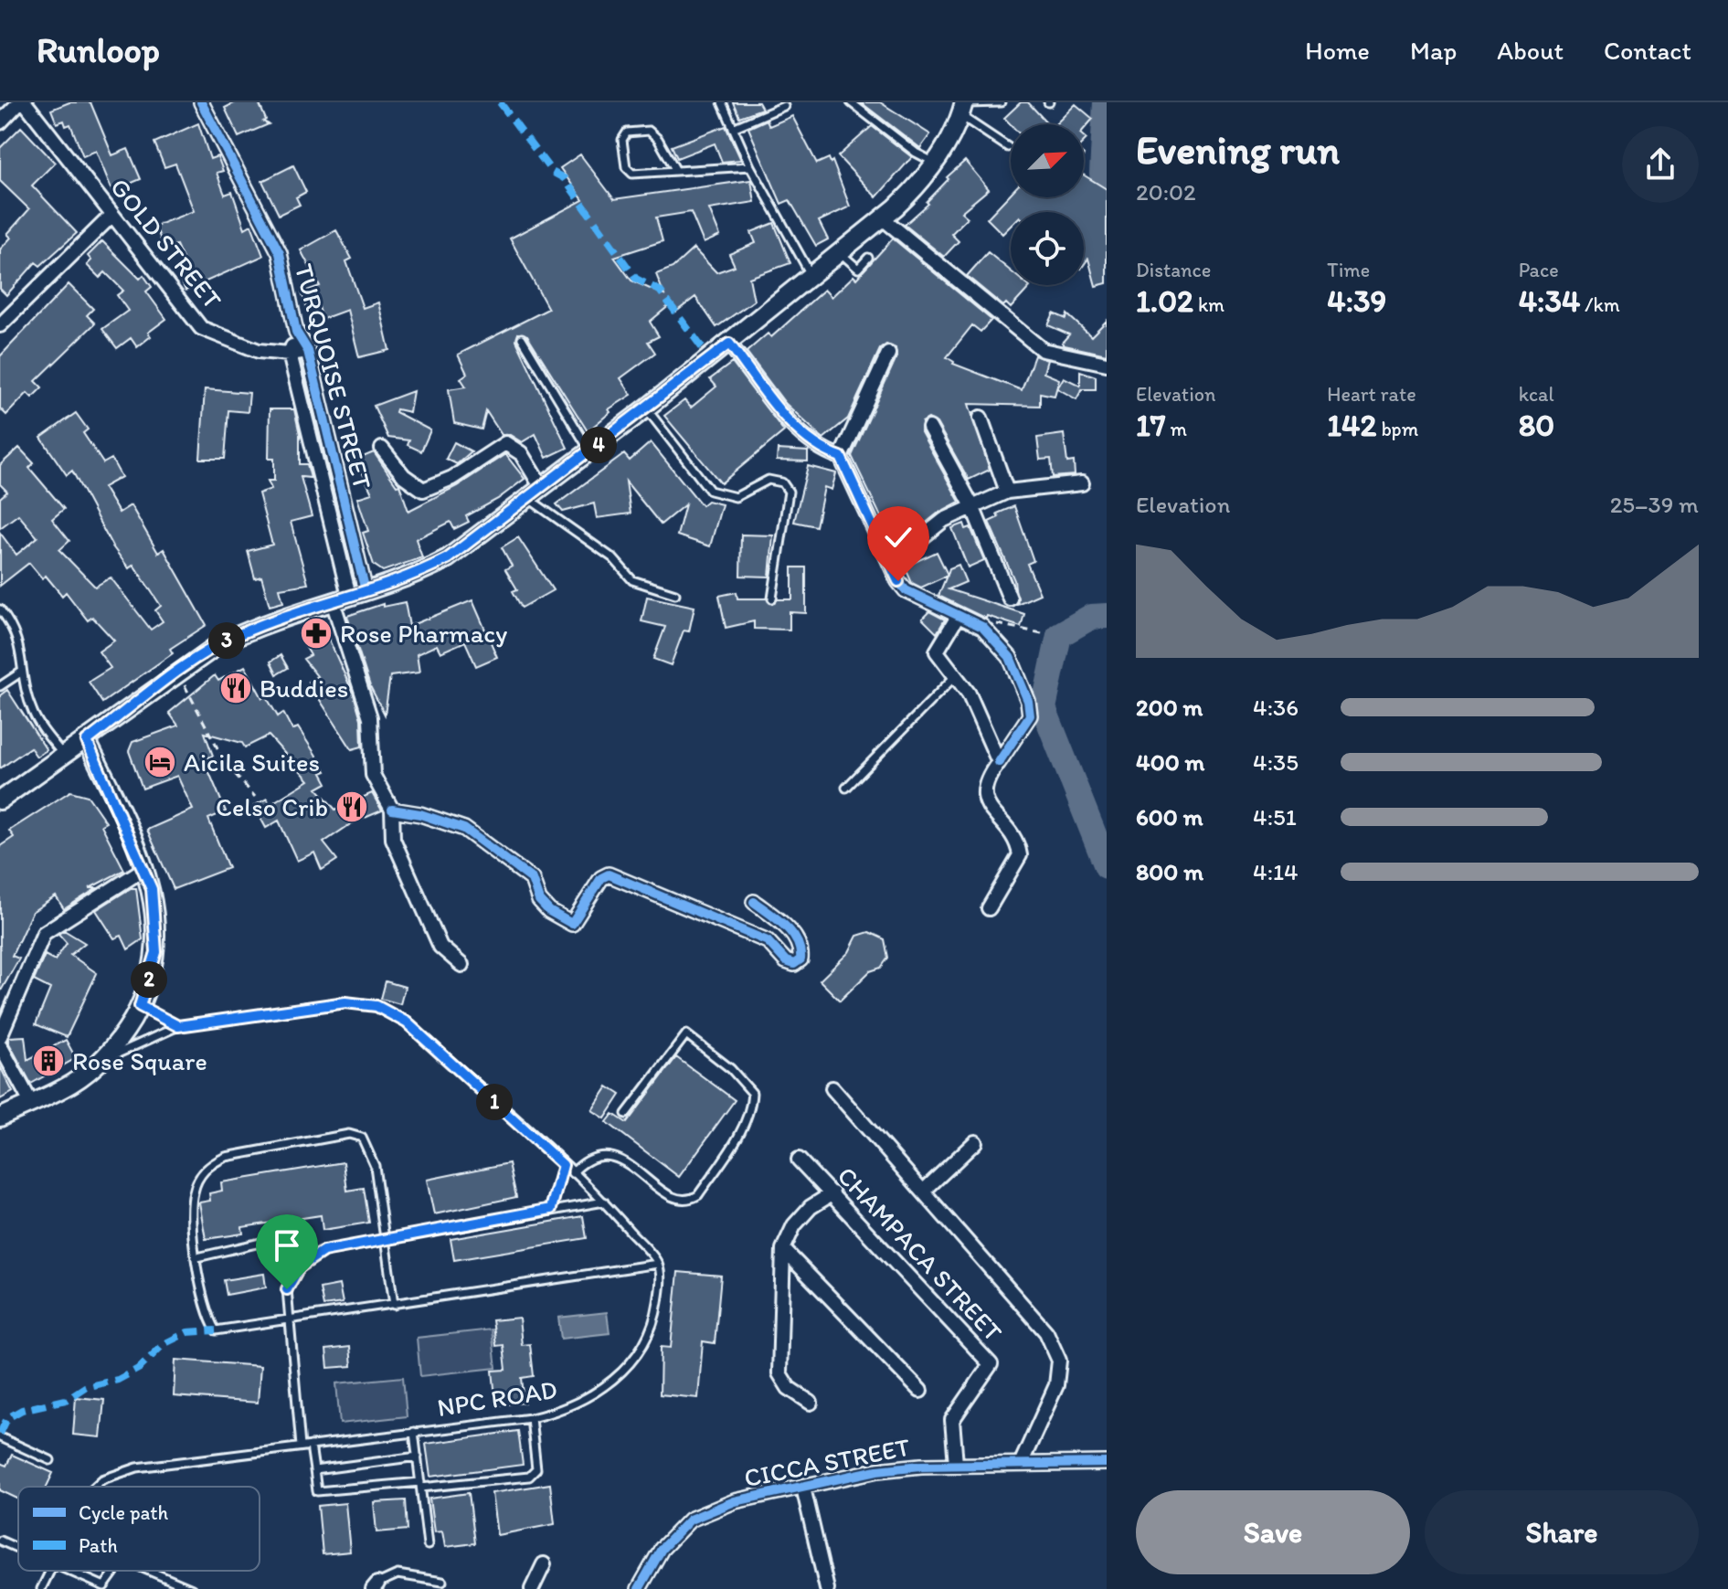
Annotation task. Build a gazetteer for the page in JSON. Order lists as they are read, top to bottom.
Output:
{
  "streets": {
    "street": [
      "GOLD STREET",
      "TURQUOISE STREET",
      "CHAMPACA STREET",
      "CICCA STREET"
    ],
    "lane": ["NPC ROAD"]
  },
  "crossings": [
    ["GOLD STREET", "TURQUOISE STREET"],
    ["CHAMPACA STREET", "CICCA STREET"]
  ],
  "places": {
    "pharmacy": ["Rose Pharmacy"],
    "restaurant": ["Buddies", "Celso Crib"],
    "hotel": ["Aicila Suites"],
    "building": ["Rose Square"]
  },
  "legend": ["Cycle path", "Path"],
  "north": "top right",
  "page": {
    "header": "Runloop",
    "nav": [
      "Home",
      "Map",
      "About",
      "Contact"
    ],
    "heading": ["Evening run", "20:02"],
    "stats": [
      ["Distance", "1.02 km"],
      ["Time", "4:39"],
      ["Pace", "4:34 /km"],
      ["Elevation", "17 m"],
      ["Heart rate", "142 bpm"],
      ["kcal", "80"]
    ],
    "pins": [
      "4",
      "3",
      "2",
      "1"
    ],
    "chart": ["Elevation", "25–39 m"],
    "list": [
      {
        "name": "200 m",
        "note": "4:36"
      },
      {
        "name": "400 m",
        "note": "4:35"
      },
      {
        "name": "600 m",
        "note": "4:51"
      },
      {
        "name": "800 m",
        "note": "4:14"
      }
    ],
    "buttons": ["Save", "Share"]
  }
}
